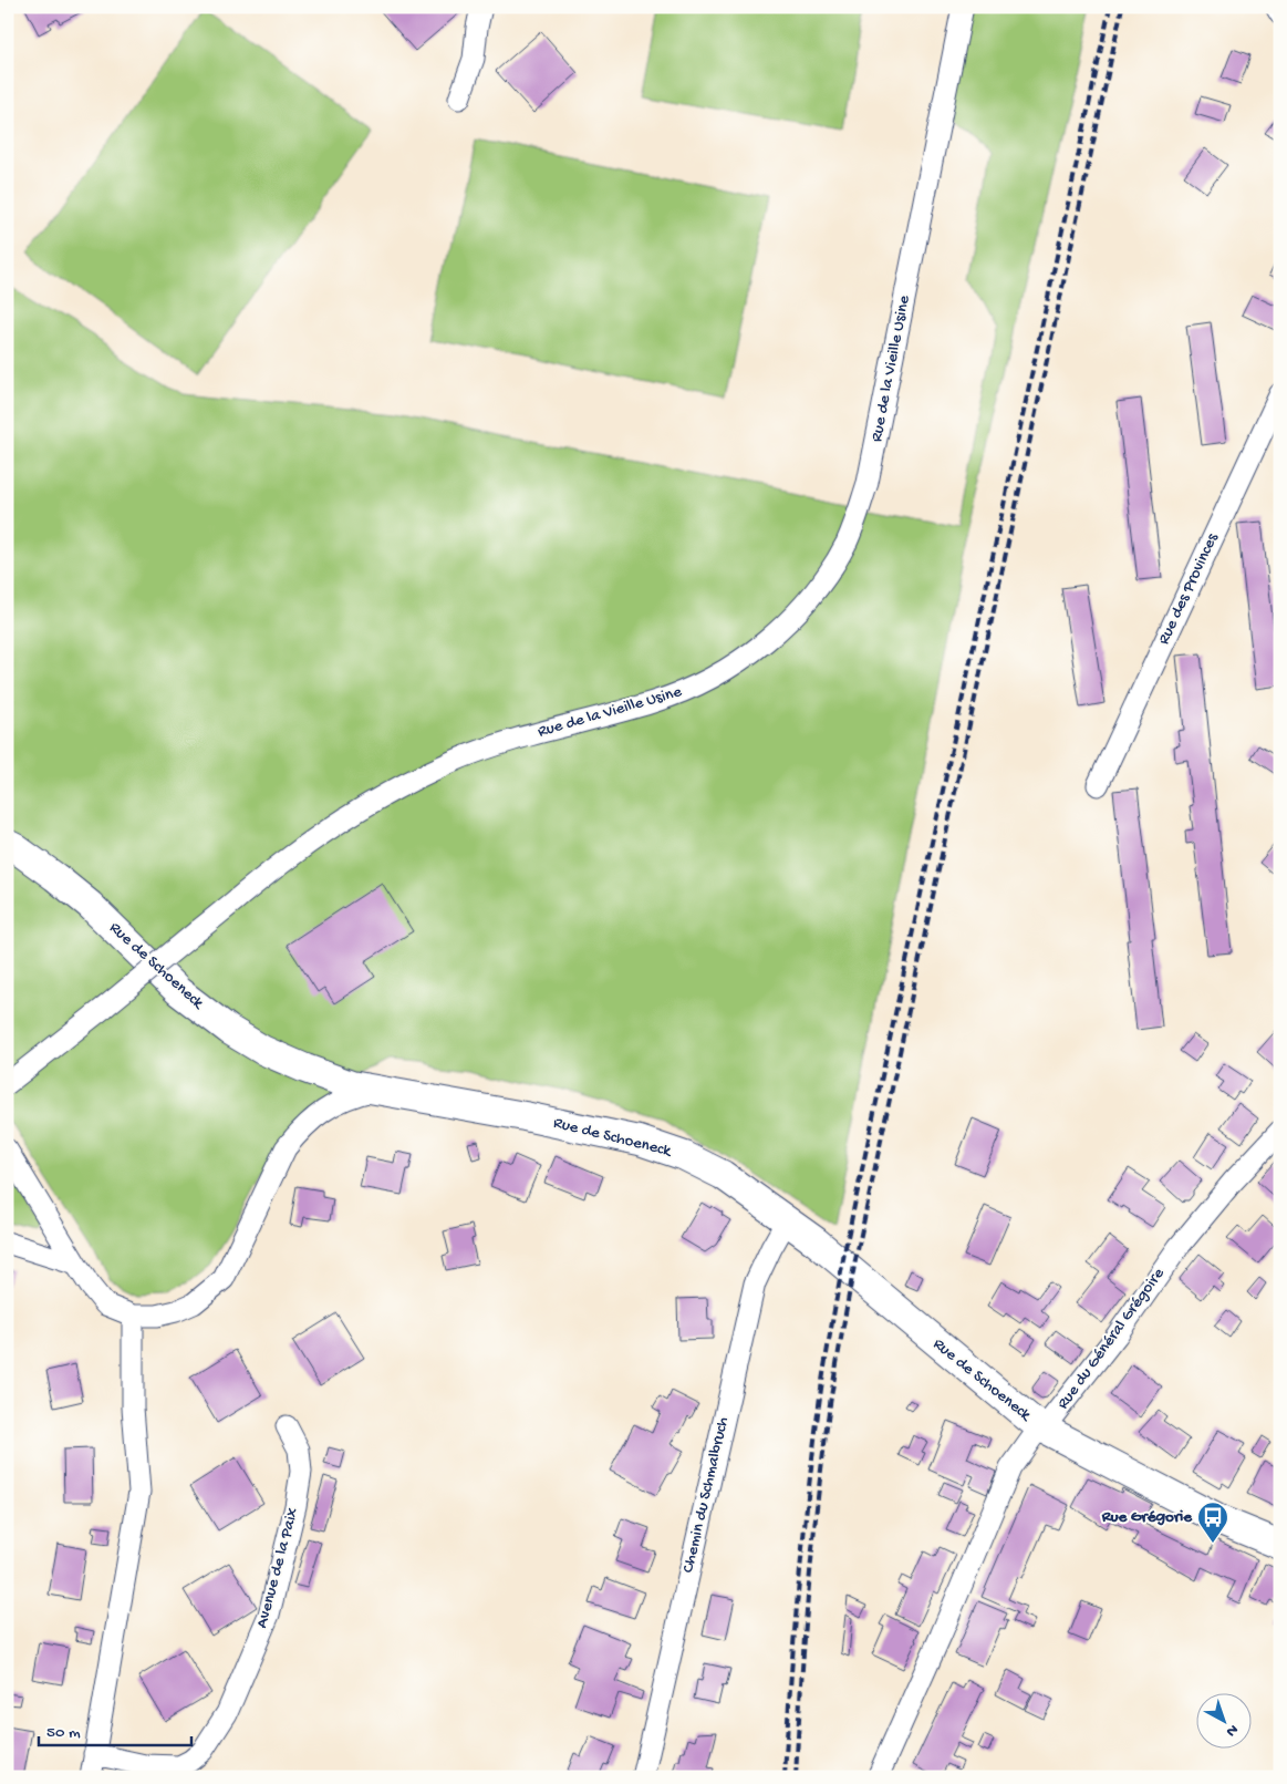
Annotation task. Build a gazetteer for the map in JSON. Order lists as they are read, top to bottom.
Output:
{
  "streets": {
    "main road": ["Rue de Schoeneck"],
    "street": [
      "Rue de la Vieille Usine",
      "Rue des Provinces",
      "Rue du Général Grégoire",
      "Chemin du Schmalbruch",
      "Avenue de la Paix"
    ]
  },
  "crossings": [
    ["Rue de Schoeneck", "Rue du Général Grégoire"],
    ["Rue de Schoeneck", "Chemin du Schmalbruch"]
  ],
  "places": {
    "bus stop": ["Rue Grégorie"]
  },
  "scale_bar": "50 m",
  "north": "bottom right"
}
